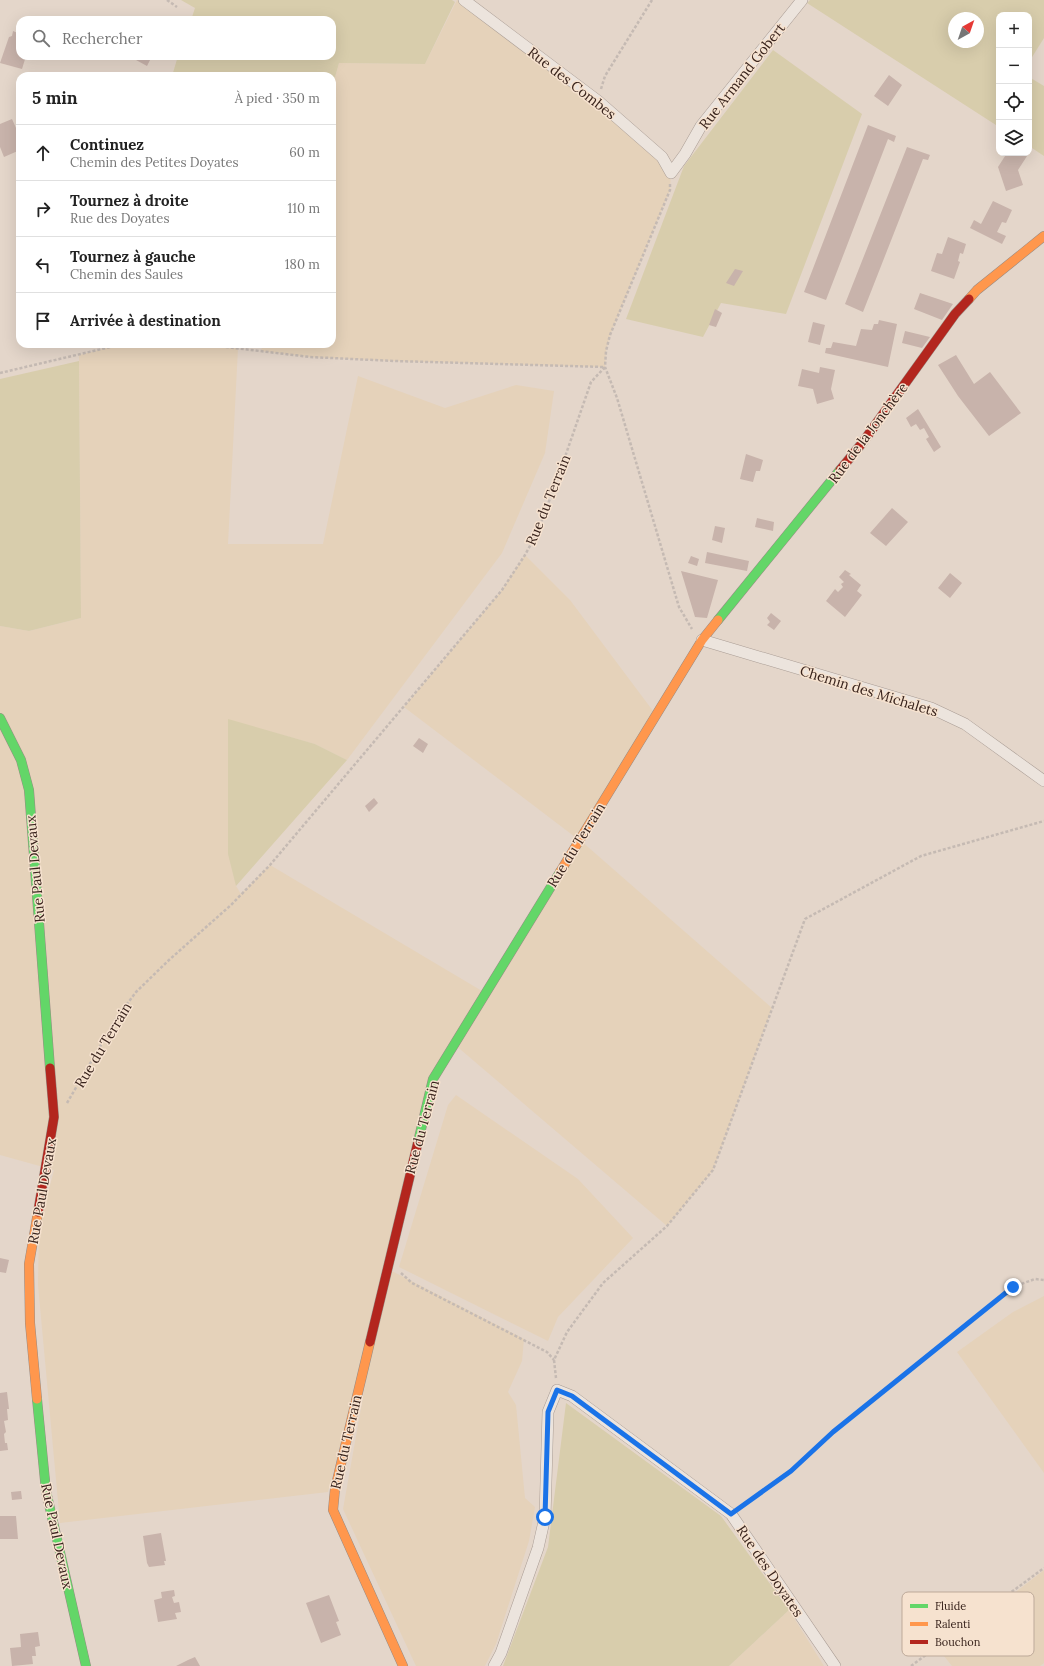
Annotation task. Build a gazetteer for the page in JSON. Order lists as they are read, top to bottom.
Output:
{
  "streets": {
    "street": [
      "Rue Armand Gobert",
      "Rue des Combes",
      "Rue de la Jonchère",
      "Rue du Terrain",
      "Chemin des Michalets",
      "Rue Paul Devaux",
      "Rue des Doyates"
    ]
  },
  "crossings": [
    ["Rue Armand Gobert", "Rue des Combes"],
    ["Rue de la Jonchère", "Rue du Terrain"],
    ["Rue de la Jonchère", "Chemin des Michalets"],
    ["Rue du Terrain", "Chemin des Michalets"],
    ["Rue du Terrain", "Rue Paul Devaux"]
  ],
  "legend": ["Fluide", "Ralenti", "Bouchon"],
  "north": "top right",
  "page": {
    "map_buttons": ["+", "−"],
    "search": "Rechercher",
    "heading": ["5 min", "À pied · 350 m"],
    "list": [
      ["Continuez", "Chemin des Petites Doyates", "60 m"],
      ["Tournez à droite", "Rue des Doyates", "110 m"],
      ["Tournez à gauche", "Chemin des Saules", "180 m"],
      "Arrivée à destination"
    ]
  }
}
